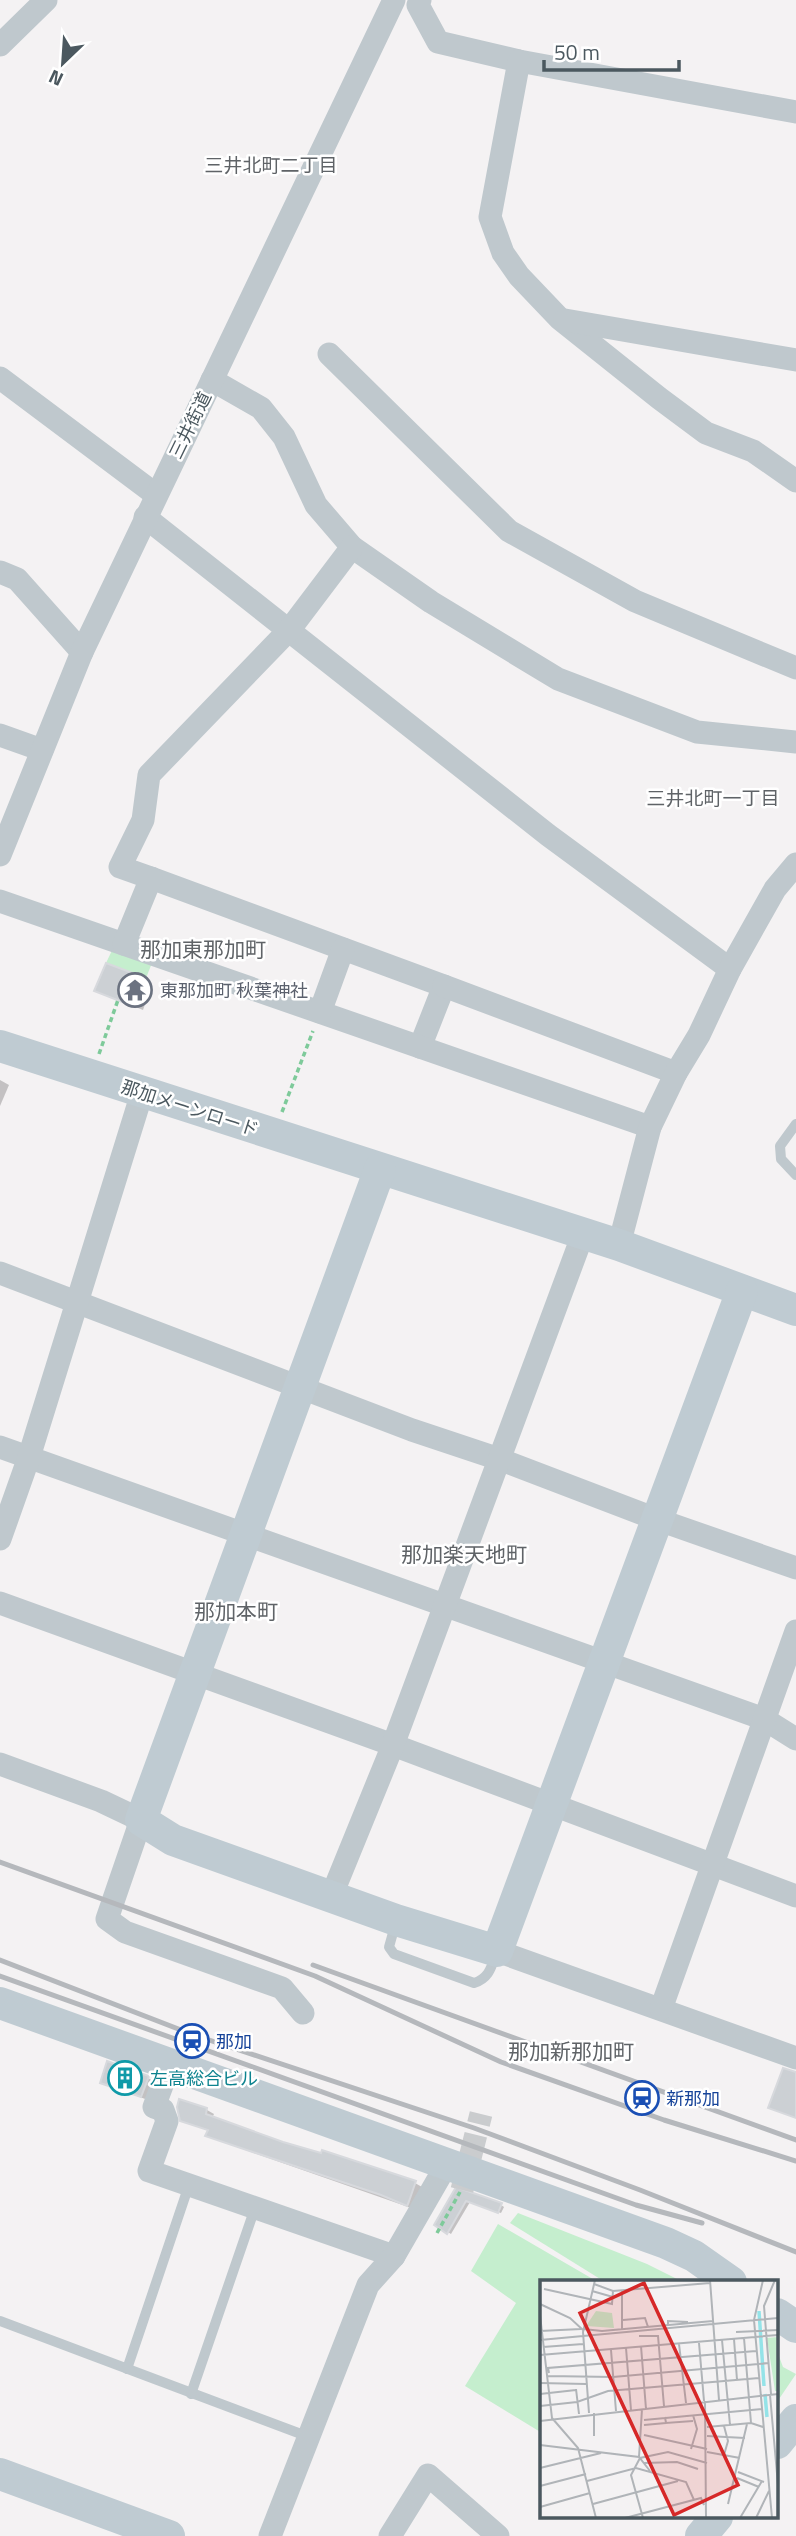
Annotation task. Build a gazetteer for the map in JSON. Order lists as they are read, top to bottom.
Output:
{
  "streets": {
    "street": ["三井街道", "那加メーンロード"]
  },
  "districts": [
    "三井北町二丁目",
    "三井北町一丁目",
    "那加東那加町",
    "那加楽天地町",
    "那加本町",
    "那加新那加町"
  ],
  "places": {
    "temple": ["東那加町 秋葉神社"],
    "station": ["那加", "新那加"],
    "building": ["左高総合ビル"]
  },
  "scale_bar": "50 m",
  "north": "bottom left"
}
